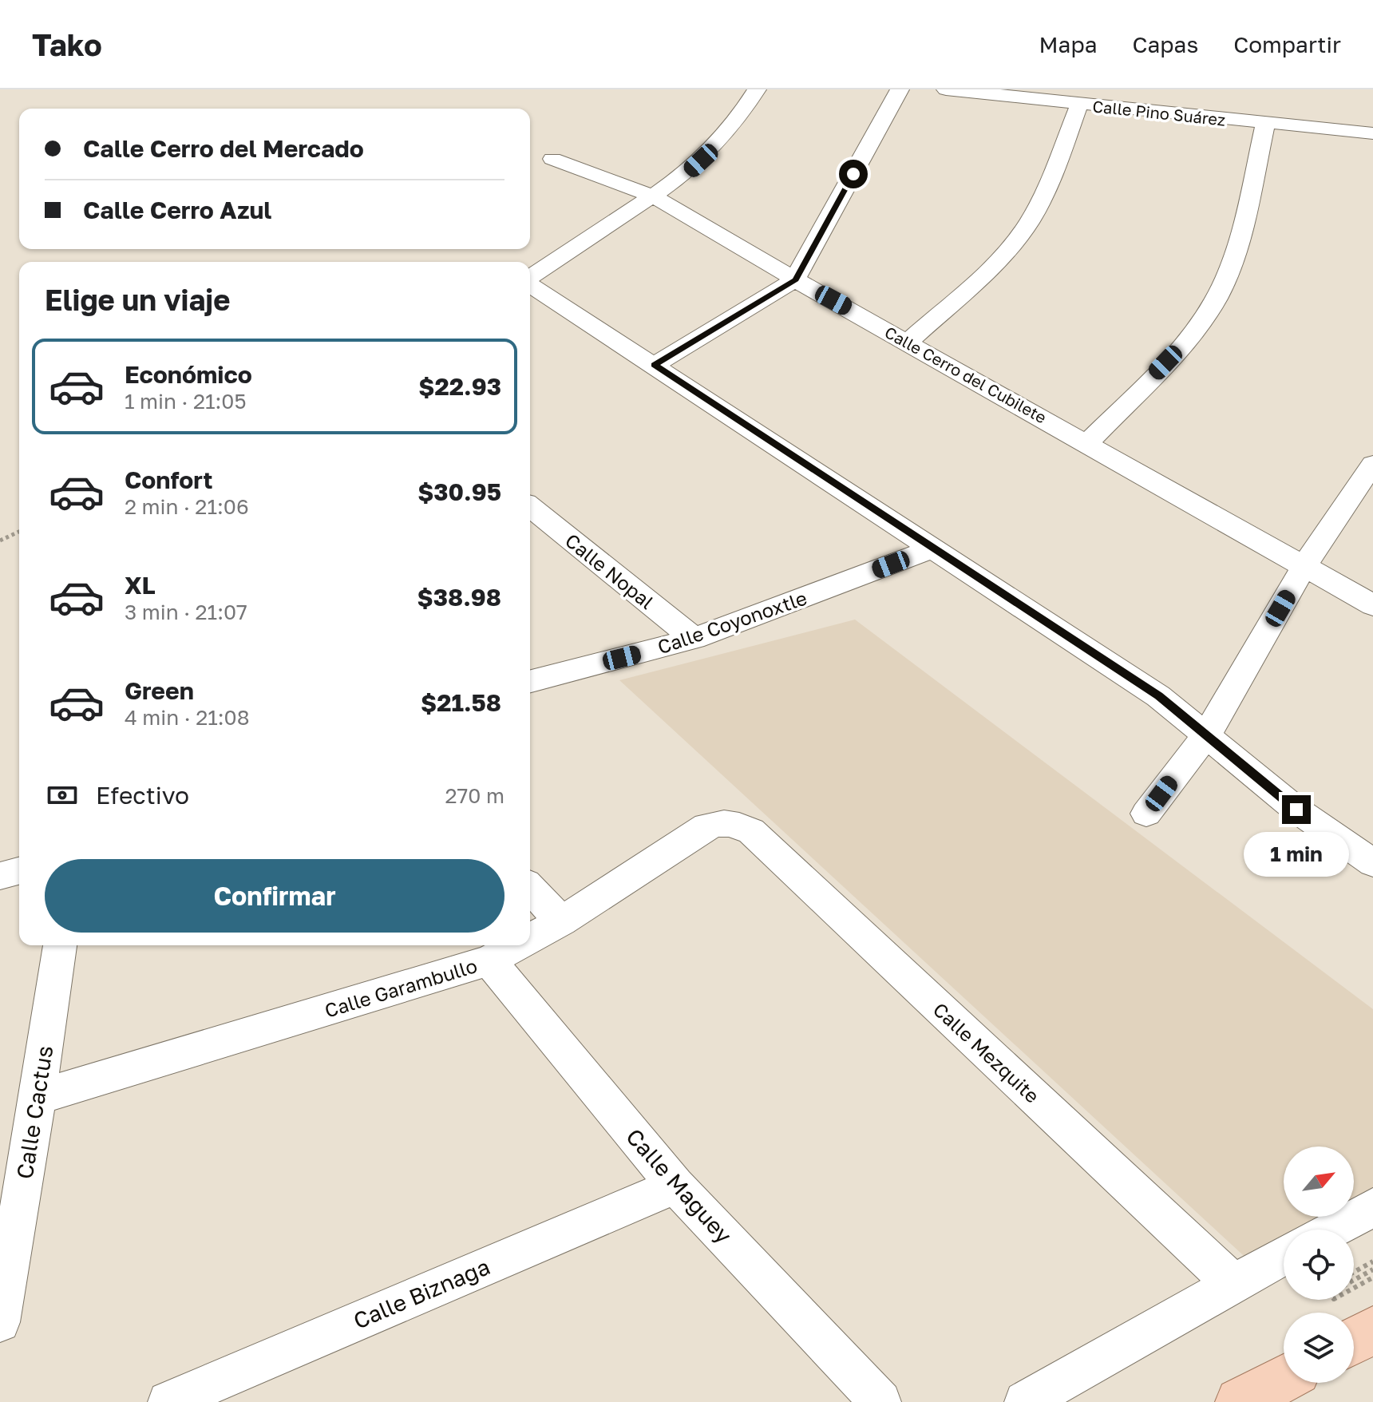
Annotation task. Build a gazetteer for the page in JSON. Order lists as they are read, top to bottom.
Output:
{
  "streets": {
    "street": [
      "Calle Pino Suárez",
      "Calle Cerro del Cubilete",
      "Calle Nopal",
      "Calle Coyonoxtle",
      "Calle Garambullo",
      "Calle Mezquite",
      "Calle Cactus",
      "Calle Maguey",
      "Calle Biznaga"
    ]
  },
  "crossings": [
    ["Calle Nopal", "Calle Coyonoxtle"],
    ["Calle Garambullo", "Calle Mezquite"],
    ["Calle Garambullo", "Calle Cactus"],
    ["Calle Garambullo", "Calle Maguey"],
    ["Calle Maguey", "Calle Biznaga"]
  ],
  "north": "top right",
  "page": {
    "header": "Tako",
    "nav": ["Mapa", "Capas", "Compartir"],
    "banner": ["Calle Cerro del Mercado", "Calle Cerro Azul"],
    "heading": "Elige un viaje",
    "list": [
      {
        "name": "Económico",
        "note": "1 min · 21:05",
        "value": "$22.93"
      },
      {
        "name": "Confort",
        "note": "2 min · 21:06",
        "value": "$30.95"
      },
      {
        "name": "XL",
        "note": "3 min · 21:07",
        "value": "$38.98"
      },
      {
        "name": "Green",
        "note": "4 min · 21:08",
        "value": "$21.58"
      }
    ],
    "pay": ["Efectivo", "270 m"],
    "bubble": "1 min",
    "buttons": "Confirmar"
  }
}
